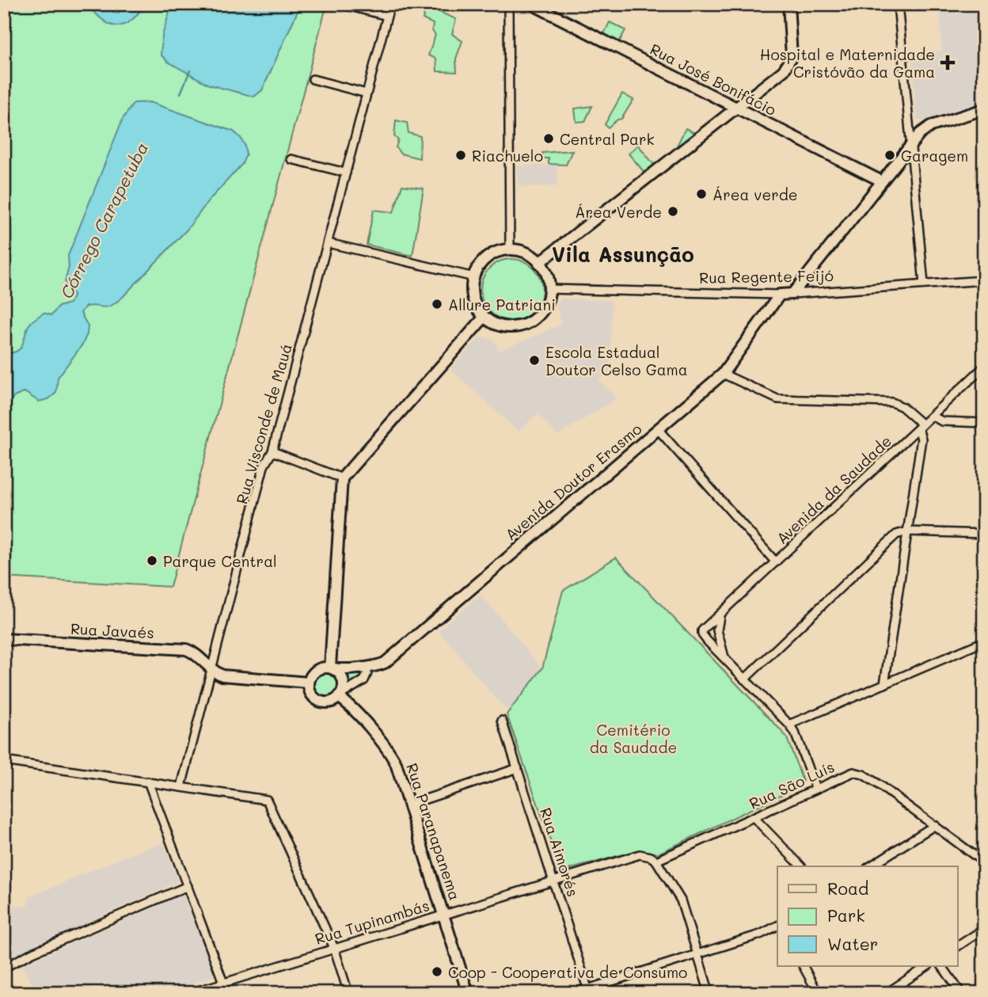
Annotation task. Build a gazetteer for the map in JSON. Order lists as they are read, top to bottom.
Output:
{
  "streets": {
    "street": [
      "Rua José Bonifácio",
      "Rua Regente Feijó",
      "Rua Visconde de Mauá",
      "Avenida Doutor Erasmo",
      "Avenida da Saudade",
      "Rua Javaés",
      "Rua São Luís",
      "Rua Paranapanema",
      "Rua Aimorés",
      "Rua Tupinambás"
    ]
  },
  "crossings": [
    ["Rua Regente Feijó", "Avenida Doutor Erasmo"],
    ["Rua Visconde de Mauá", "Rua Javaés"],
    ["Avenida Doutor Erasmo", "Rua Paranapanema"],
    ["Rua São Luís", "Rua Tupinambás"],
    ["Rua Paranapanema", "Rua Tupinambás"],
    ["Rua Aimorés", "Rua Tupinambás"]
  ],
  "districts": ["Vila Assunção"],
  "water": ["Córrego Carapetuba"],
  "parks": ["Cemitério da Saudade"],
  "places": {
    "health": ["Hospital e Maternidade Cristóvão da Gama"],
    "other": [
      "Central Park",
      "Riachuelo",
      "Garagem",
      "Área verde",
      "Área Verde",
      "Allure Patriani",
      "Escola Estadual Doutor Celso Gama",
      "Parque Central",
      "Coop - Cooperativa de Consumo"
    ]
  },
  "legend": ["Road", "Park", "Water"]
}
